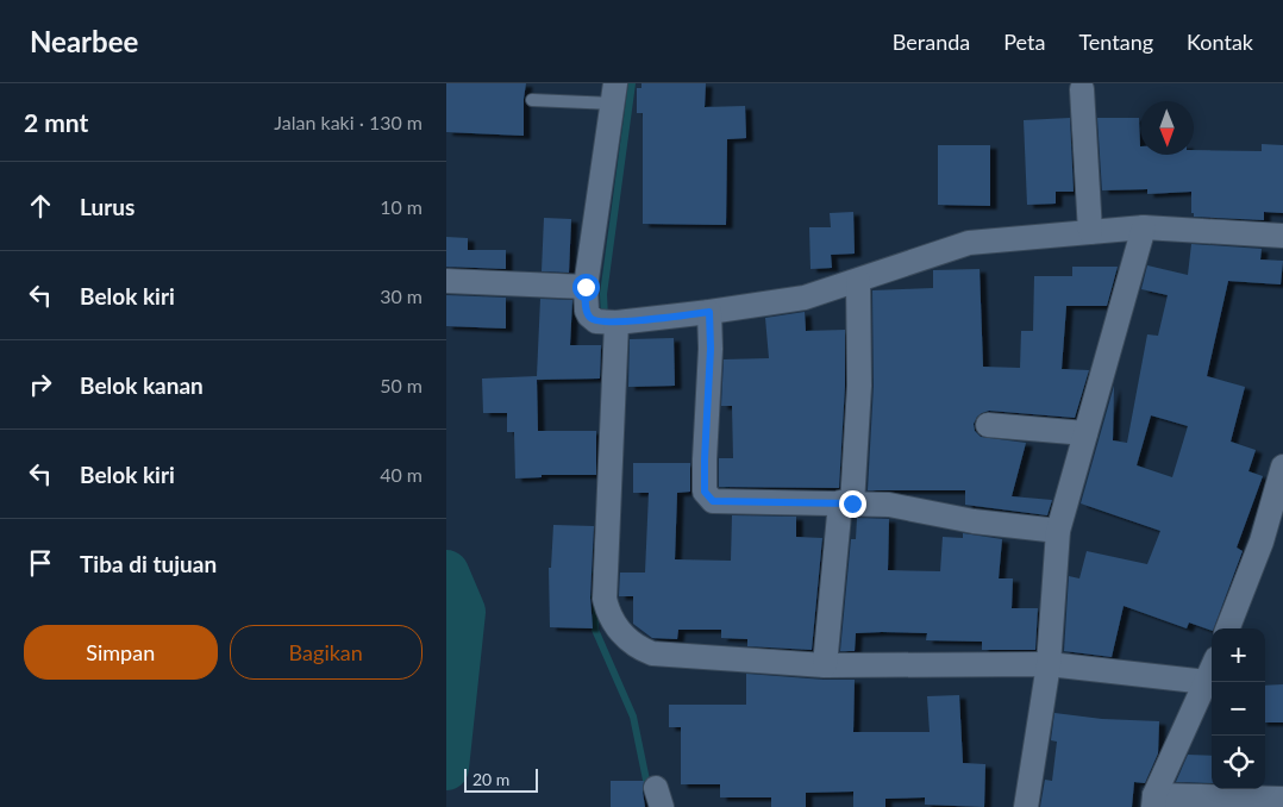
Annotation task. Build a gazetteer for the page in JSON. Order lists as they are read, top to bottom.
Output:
{
  "scale_bar": "20 m",
  "north": "bottom",
  "page": {
    "header": "Nearbee",
    "nav": [
      "Beranda",
      "Peta",
      "Tentang",
      "Kontak"
    ],
    "heading": ["2 mnt", "Jalan kaki · 130 m"],
    "list": [
      ["Lurus", "10 m"],
      ["Belok kiri", "30 m"],
      ["Belok kanan", "50 m"],
      ["Belok kiri", "40 m"],
      "Tiba di tujuan"
    ],
    "buttons": ["Simpan", "Bagikan"],
    "map_buttons": ["+", "−"],
    "scale": "20 m"
  }
}
